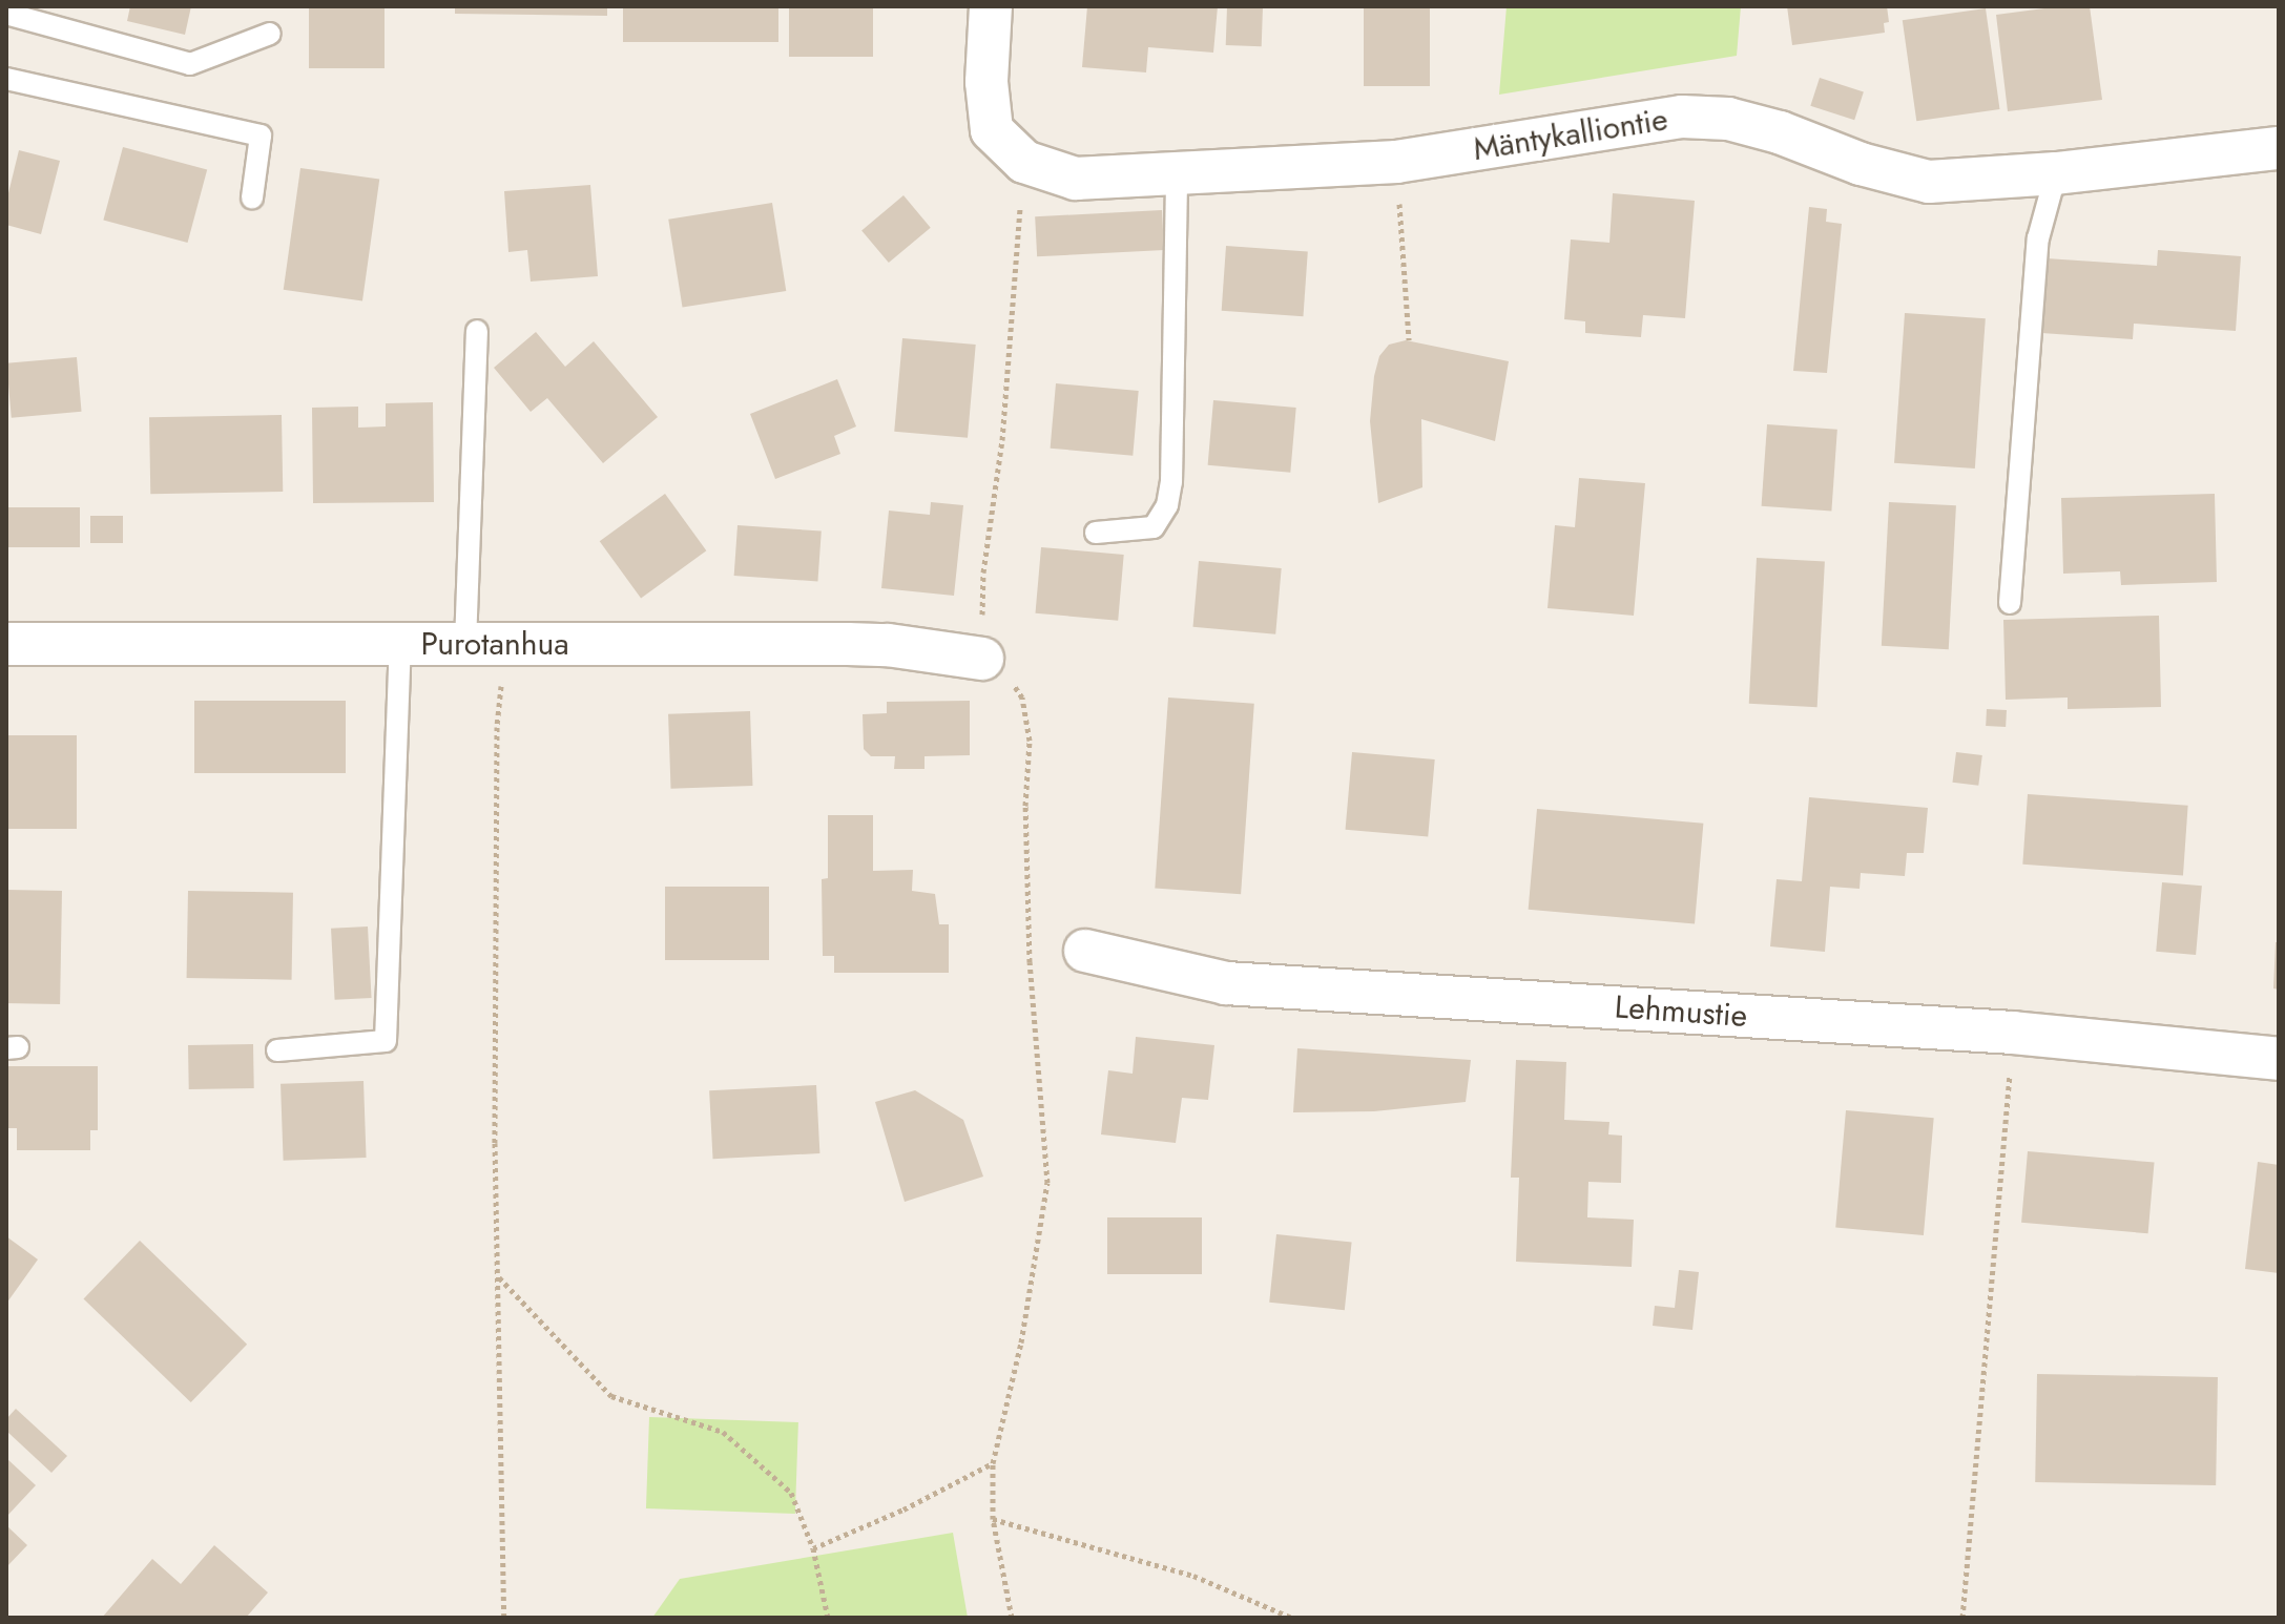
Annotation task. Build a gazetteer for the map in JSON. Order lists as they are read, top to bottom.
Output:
{
  "streets": {
    "street": ["Mäntykalliontie", "Purotanhua", "Lehmustie"]
  }
}
